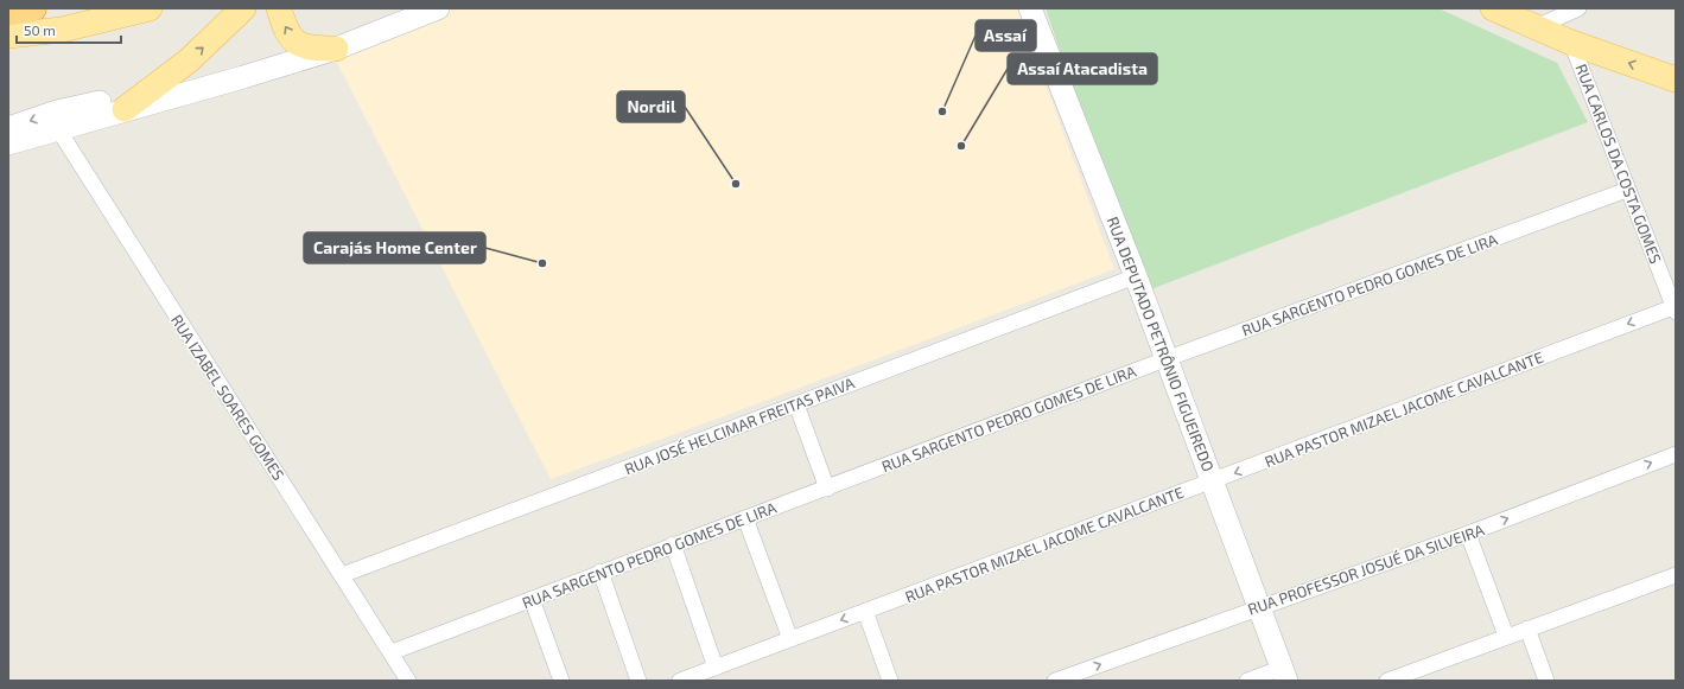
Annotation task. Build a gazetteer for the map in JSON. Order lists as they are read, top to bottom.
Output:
{
  "streets": {
    "main road": ["RUA DEPUTADO PETRÔNIO FIGUEIREDO"],
    "street": [
      "RUA CARLOS DA COSTA GOMES",
      "RUA SARGENTO PEDRO GOMES DE LIRA",
      "RUA IZABEL SOARES GOMES",
      "RUA PASTOR MIZAEL JACOME CAVALCANTE",
      "RUA JOSÉ HELCIMAR FREITAS PAIVA",
      "RUA PROFESSOR JOSUÉ DA SILVEIRA"
    ]
  },
  "crossings": [
    ["RUA CARLOS DA COSTA GOMES", "RUA SARGENTO PEDRO GOMES DE LIRA"],
    ["RUA CARLOS DA COSTA GOMES", "RUA PASTOR MIZAEL JACOME CAVALCANTE"],
    ["RUA SARGENTO PEDRO GOMES DE LIRA", "RUA DEPUTADO PETRÔNIO FIGUEIREDO"],
    ["RUA SARGENTO PEDRO GOMES DE LIRA", "RUA IZABEL SOARES GOMES"],
    ["RUA DEPUTADO PETRÔNIO FIGUEIREDO", "RUA PASTOR MIZAEL JACOME CAVALCANTE"],
    ["RUA DEPUTADO PETRÔNIO FIGUEIREDO", "RUA JOSÉ HELCIMAR FREITAS PAIVA"],
    ["RUA DEPUTADO PETRÔNIO FIGUEIREDO", "RUA PROFESSOR JOSUÉ DA SILVEIRA"],
    ["RUA IZABEL SOARES GOMES", "RUA JOSÉ HELCIMAR FREITAS PAIVA"]
  ],
  "one_way": ["RUA PASTOR MIZAEL JACOME CAVALCANTE"],
  "places": [
    "Assaí",
    "Assaí Atacadista",
    "Nordil",
    "Carajás Home Center"
  ],
  "scale_bar": "50 m"
}
